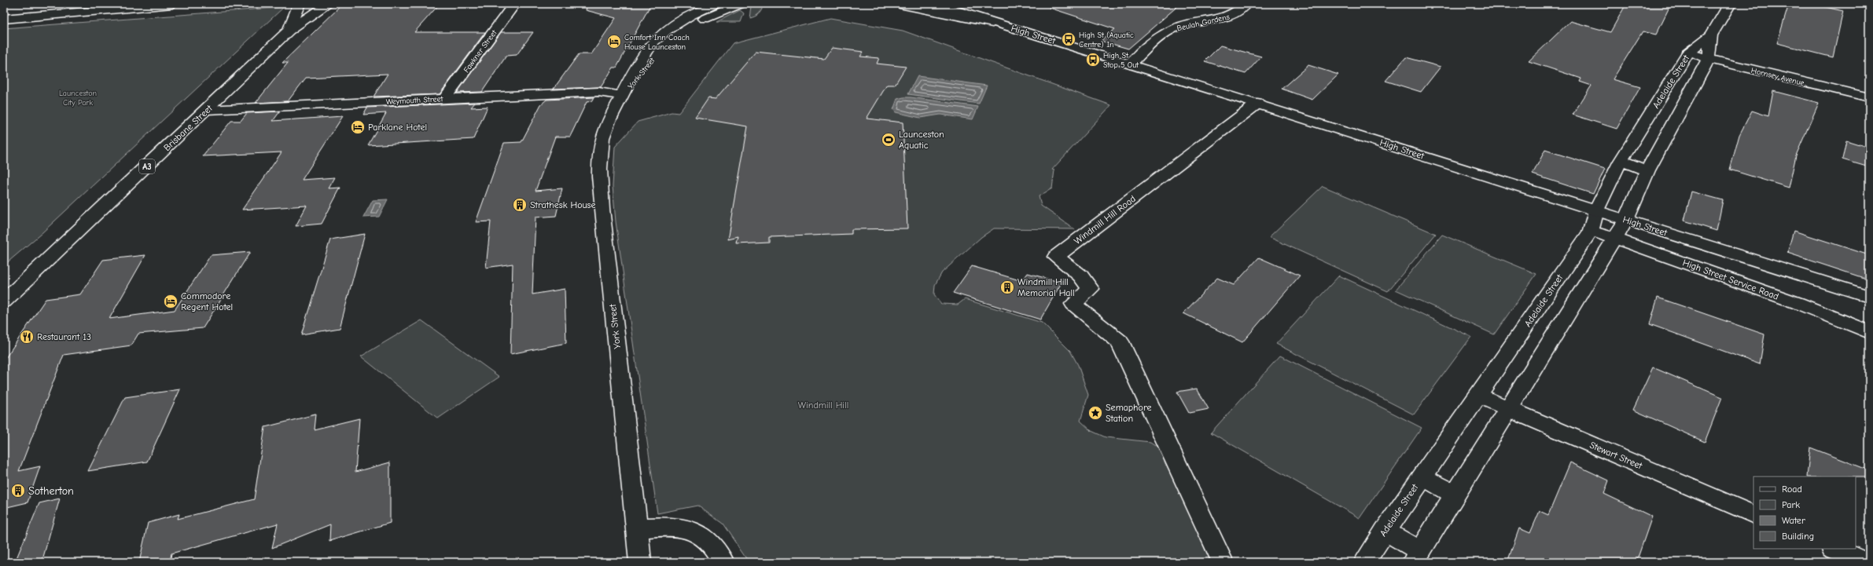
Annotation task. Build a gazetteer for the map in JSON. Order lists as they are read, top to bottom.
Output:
{
  "streets": {
    "main road": [
      "Beulah Gardens",
      "High Street",
      "Fawkner Street",
      "York Street",
      "Hornsey Avenue",
      "Adelaide Street",
      "Weymouth Street",
      "Brisbane Street",
      "A3",
      "Windmill Hill Road",
      "High Street Service Road",
      "Stewart Street"
    ]
  },
  "crossings": [
    ["Beulah Gardens", "High Street"],
    ["High Street", "Adelaide Street"],
    ["High Street", "Windmill Hill Road"],
    ["Fawkner Street", "Weymouth Street"],
    ["York Street", "Weymouth Street"],
    ["Hornsey Avenue", "Adelaide Street"],
    ["Adelaide Street", "High Street Service Road"],
    ["Adelaide Street", "Stewart Street"],
    ["Weymouth Street", "Brisbane Street"]
  ],
  "parks": ["Launceston City Park", "Windmill Hill"],
  "places": {
    "bus stop": ["High St (Aquatic Centre) In", "High St Stop 5 Out"],
    "hotel": ["Comfort Inn Coach House Launceston", "Parklane Hotel", "Commodore Regent Hotel"],
    "sports": ["Launceston Aquatic"],
    "building": ["Strathesk House", "Windmill Hill Memorial Hall", "Sotherton"],
    "restaurant": ["Restaurant 13"],
    "place": ["Semaphore Station"]
  },
  "legend": [
    "Road",
    "Park",
    "Water",
    "Building"
  ]
}
